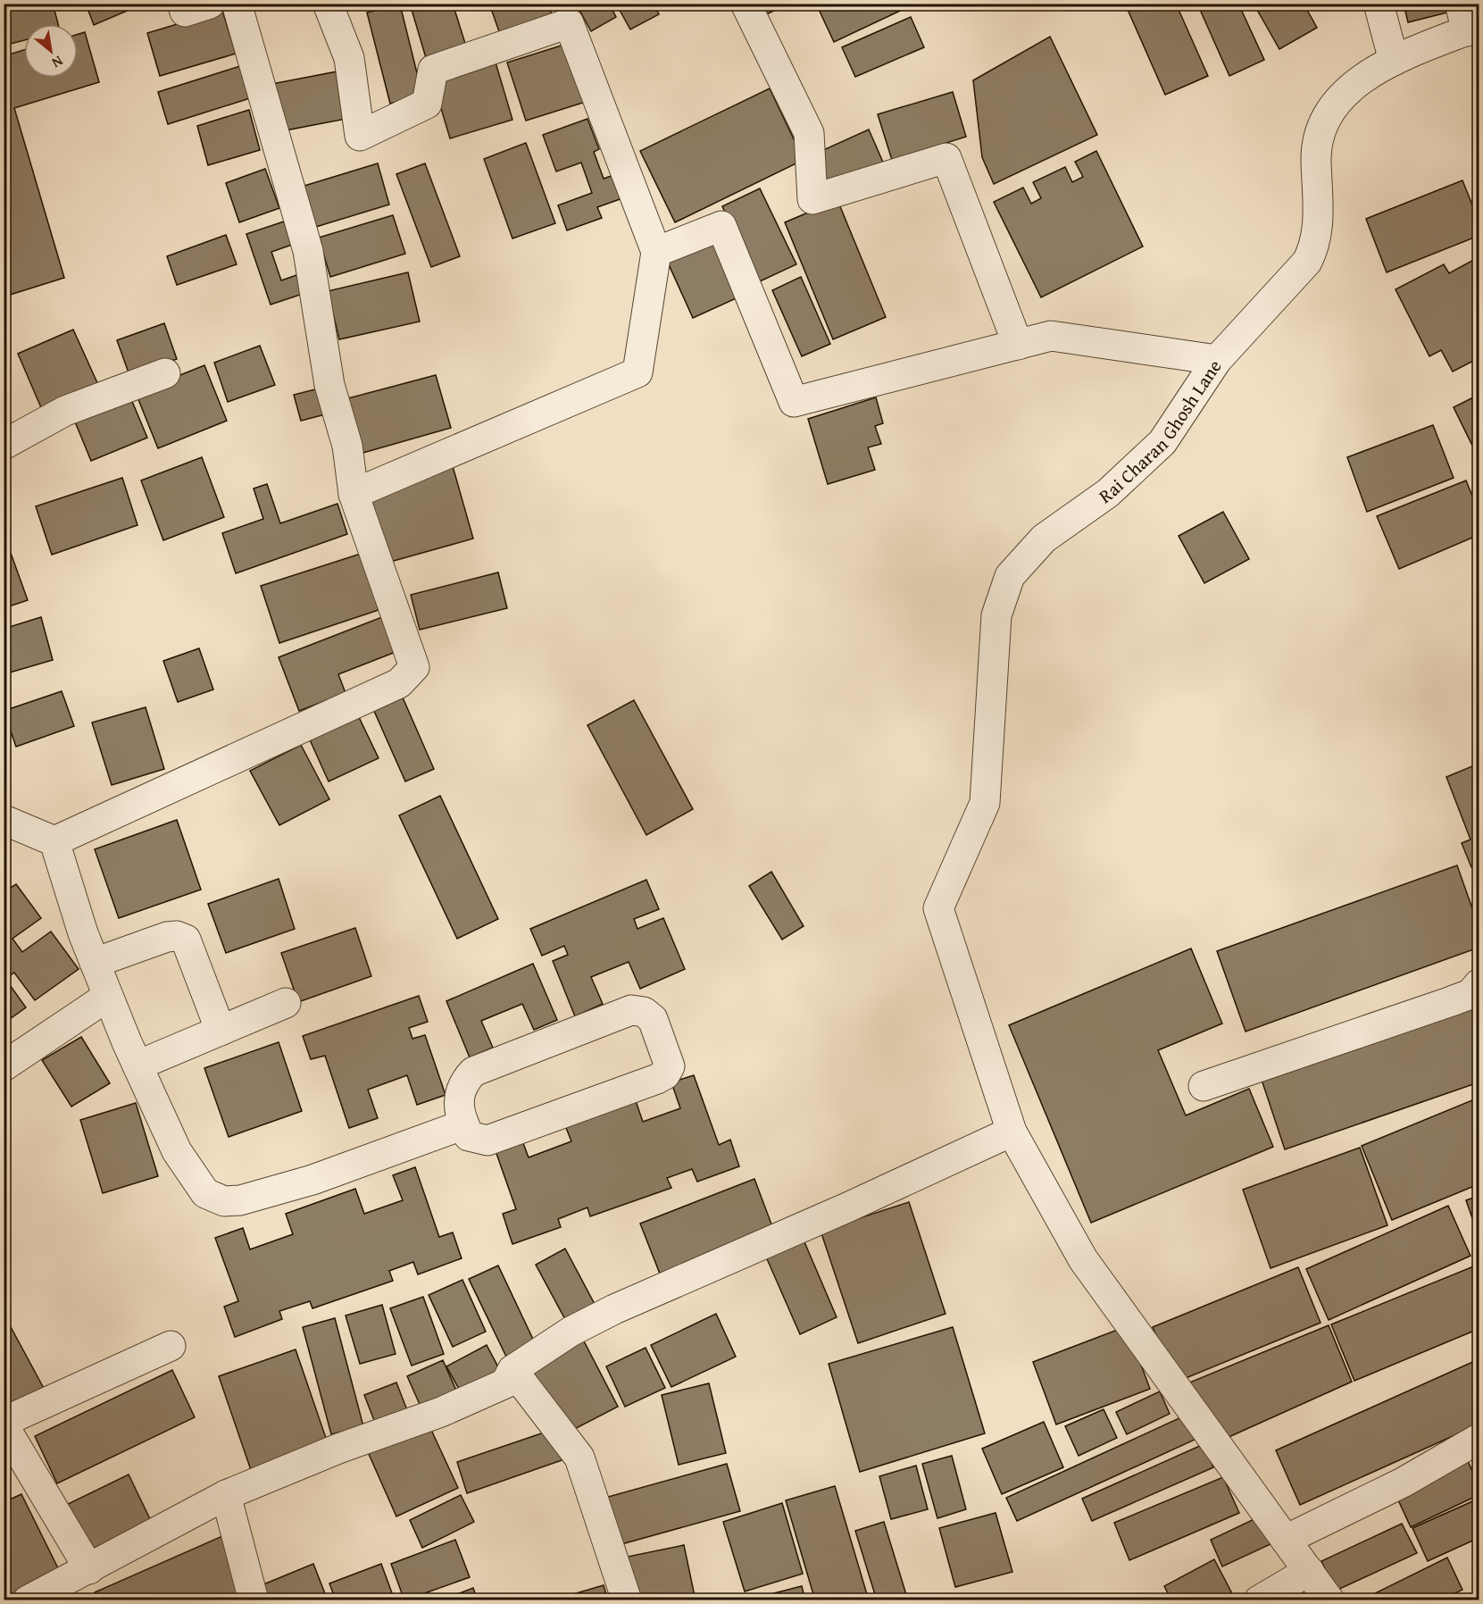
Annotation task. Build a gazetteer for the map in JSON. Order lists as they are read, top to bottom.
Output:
{
  "streets": {
    "street": ["Rai Charan Ghosh Lane"]
  },
  "north": "bottom right"
}
